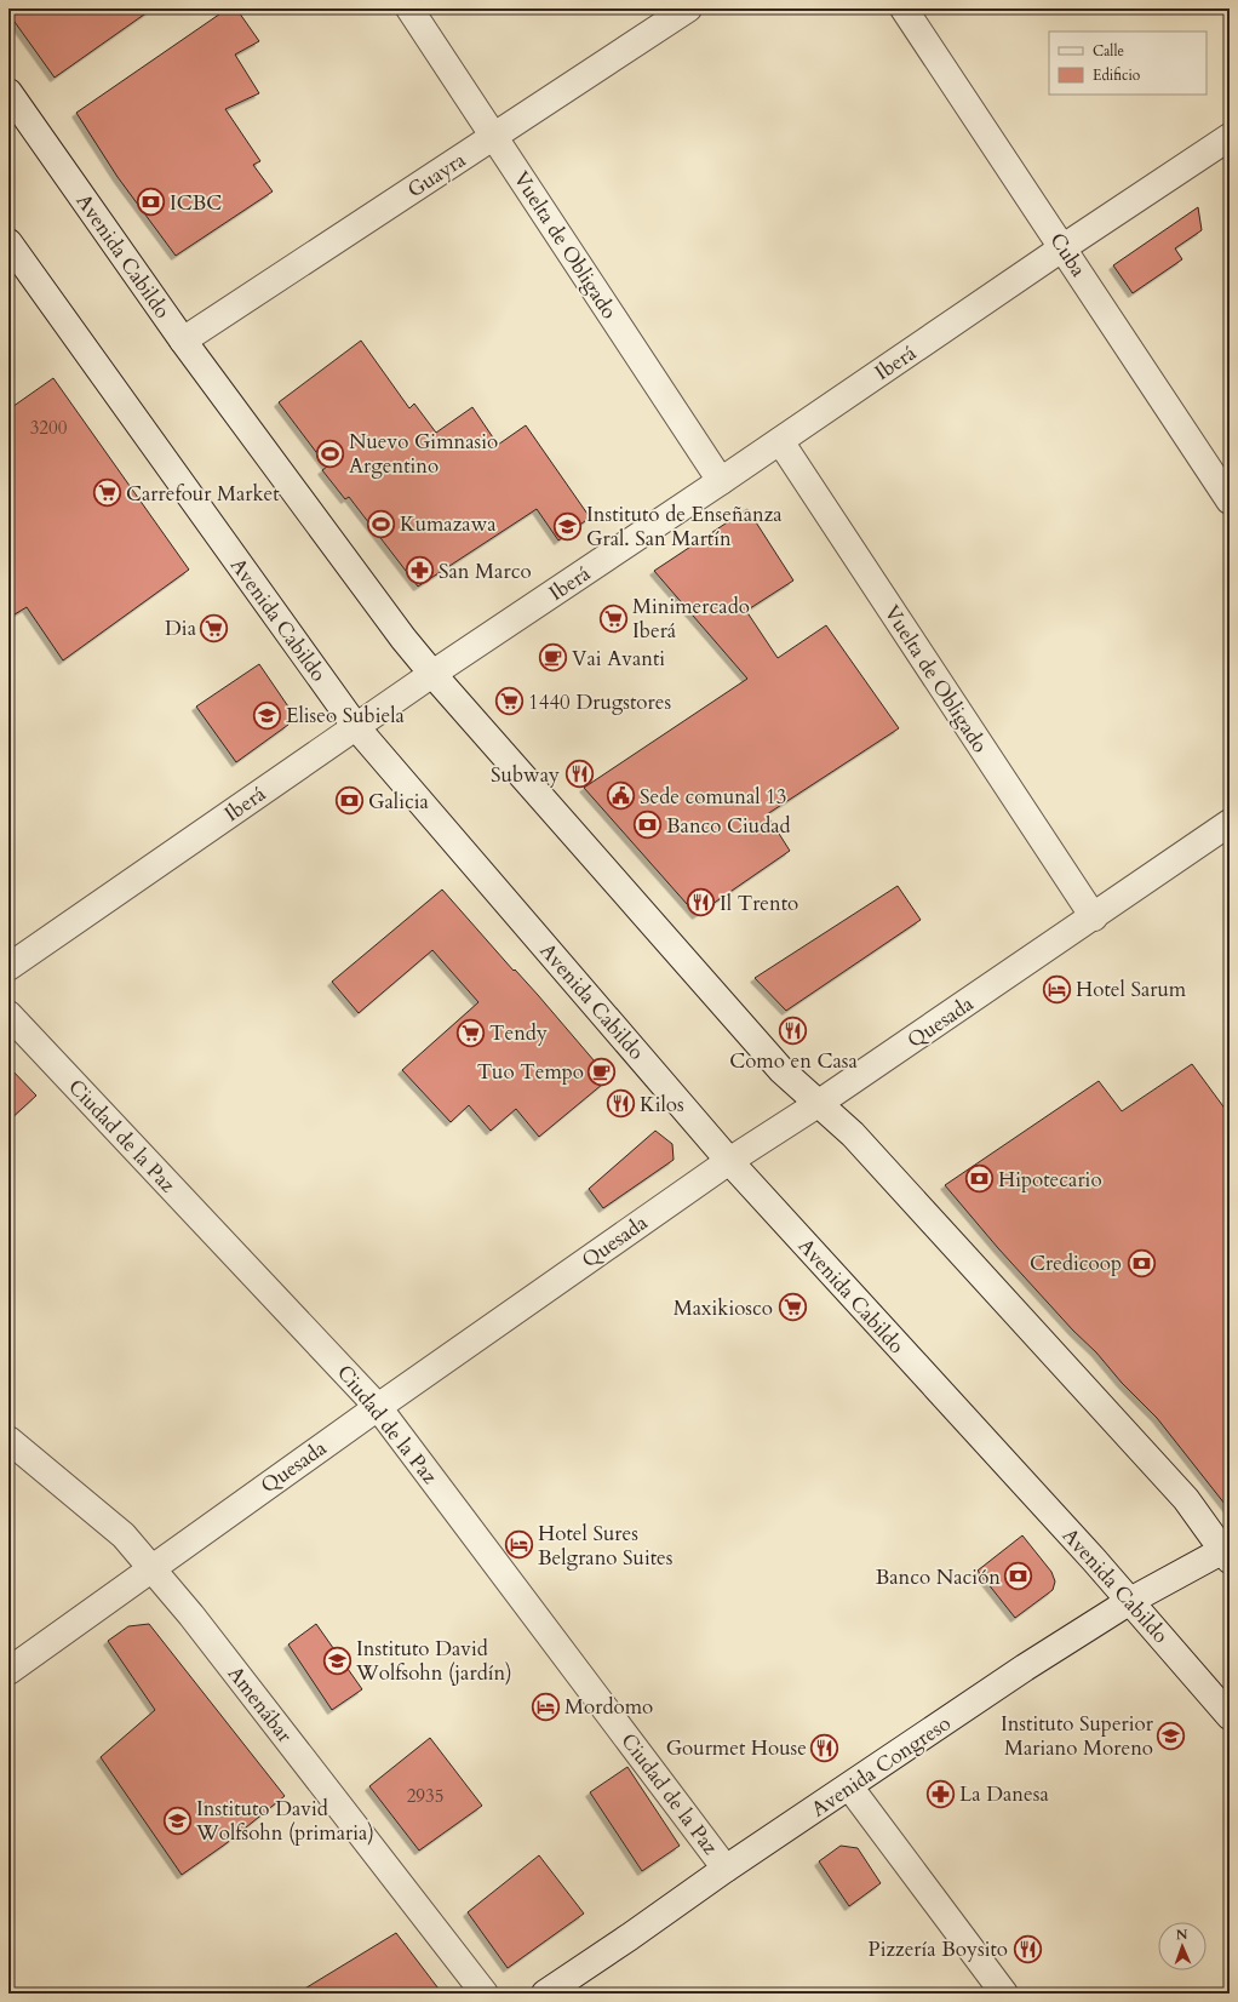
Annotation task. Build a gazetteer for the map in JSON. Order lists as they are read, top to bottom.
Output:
{
  "streets": {
    "street": [
      "Guayra",
      "Vuelta de Obligado",
      "Cuba",
      "Avenida Cabildo",
      "Iberá",
      "Quesada",
      "Ciudad de la Paz",
      "Amenábar",
      "Avenida Congreso"
    ]
  },
  "crossings": [
    ["Guayra", "Vuelta de Obligado"],
    ["Guayra", "Avenida Cabildo"],
    ["Vuelta de Obligado", "Iberá"],
    ["Vuelta de Obligado", "Quesada"],
    ["Cuba", "Iberá"],
    ["Avenida Cabildo", "Iberá"],
    ["Avenida Cabildo", "Quesada"],
    ["Avenida Cabildo", "Avenida Congreso"],
    ["Quesada", "Ciudad de la Paz"],
    ["Quesada", "Amenábar"],
    ["Ciudad de la Paz", "Avenida Congreso"]
  ],
  "places": {
    "bank": [
      "ICBC",
      "Galicia",
      "Banco Ciudad",
      "Hipotecario",
      "Credicoop",
      "Banco Nación"
    ],
    "sports": ["Nuevo Gimnasio Argentino", "Kumazawa"],
    "supermarket": [
      "Carrefour Market",
      "Minimercado Iberá",
      "Dia",
      "1440 Drugstores",
      "Tendy",
      "Maxikiosco"
    ],
    "school or university": [
      "Instituto de Enseñanza Gral. San Martín",
      "Eliseo Subiela",
      "Instituto David Wolfsohn (jardín)",
      "Instituto Superior Mariano Moreno",
      "Instituto David Wolfsohn (primaria)"
    ],
    "pharmacy": ["San Marco", "La Danesa"],
    "cafe": ["Vai Avanti", "Tuo Tempo"],
    "restaurant": [
      "Subway",
      "Il Trento",
      "Como en Casa",
      "Kilos",
      "Gourmet House",
      "Pizzería Boysito"
    ],
    "public building": ["Sede comunal 13"],
    "hotel": ["Hotel Sarum", "Hotel Sures Belgrano Suites", "Mordomo"]
  },
  "house_numbers": ["3200", "2935"],
  "legend": ["Calle", "Edificio"],
  "north": "top"
}
